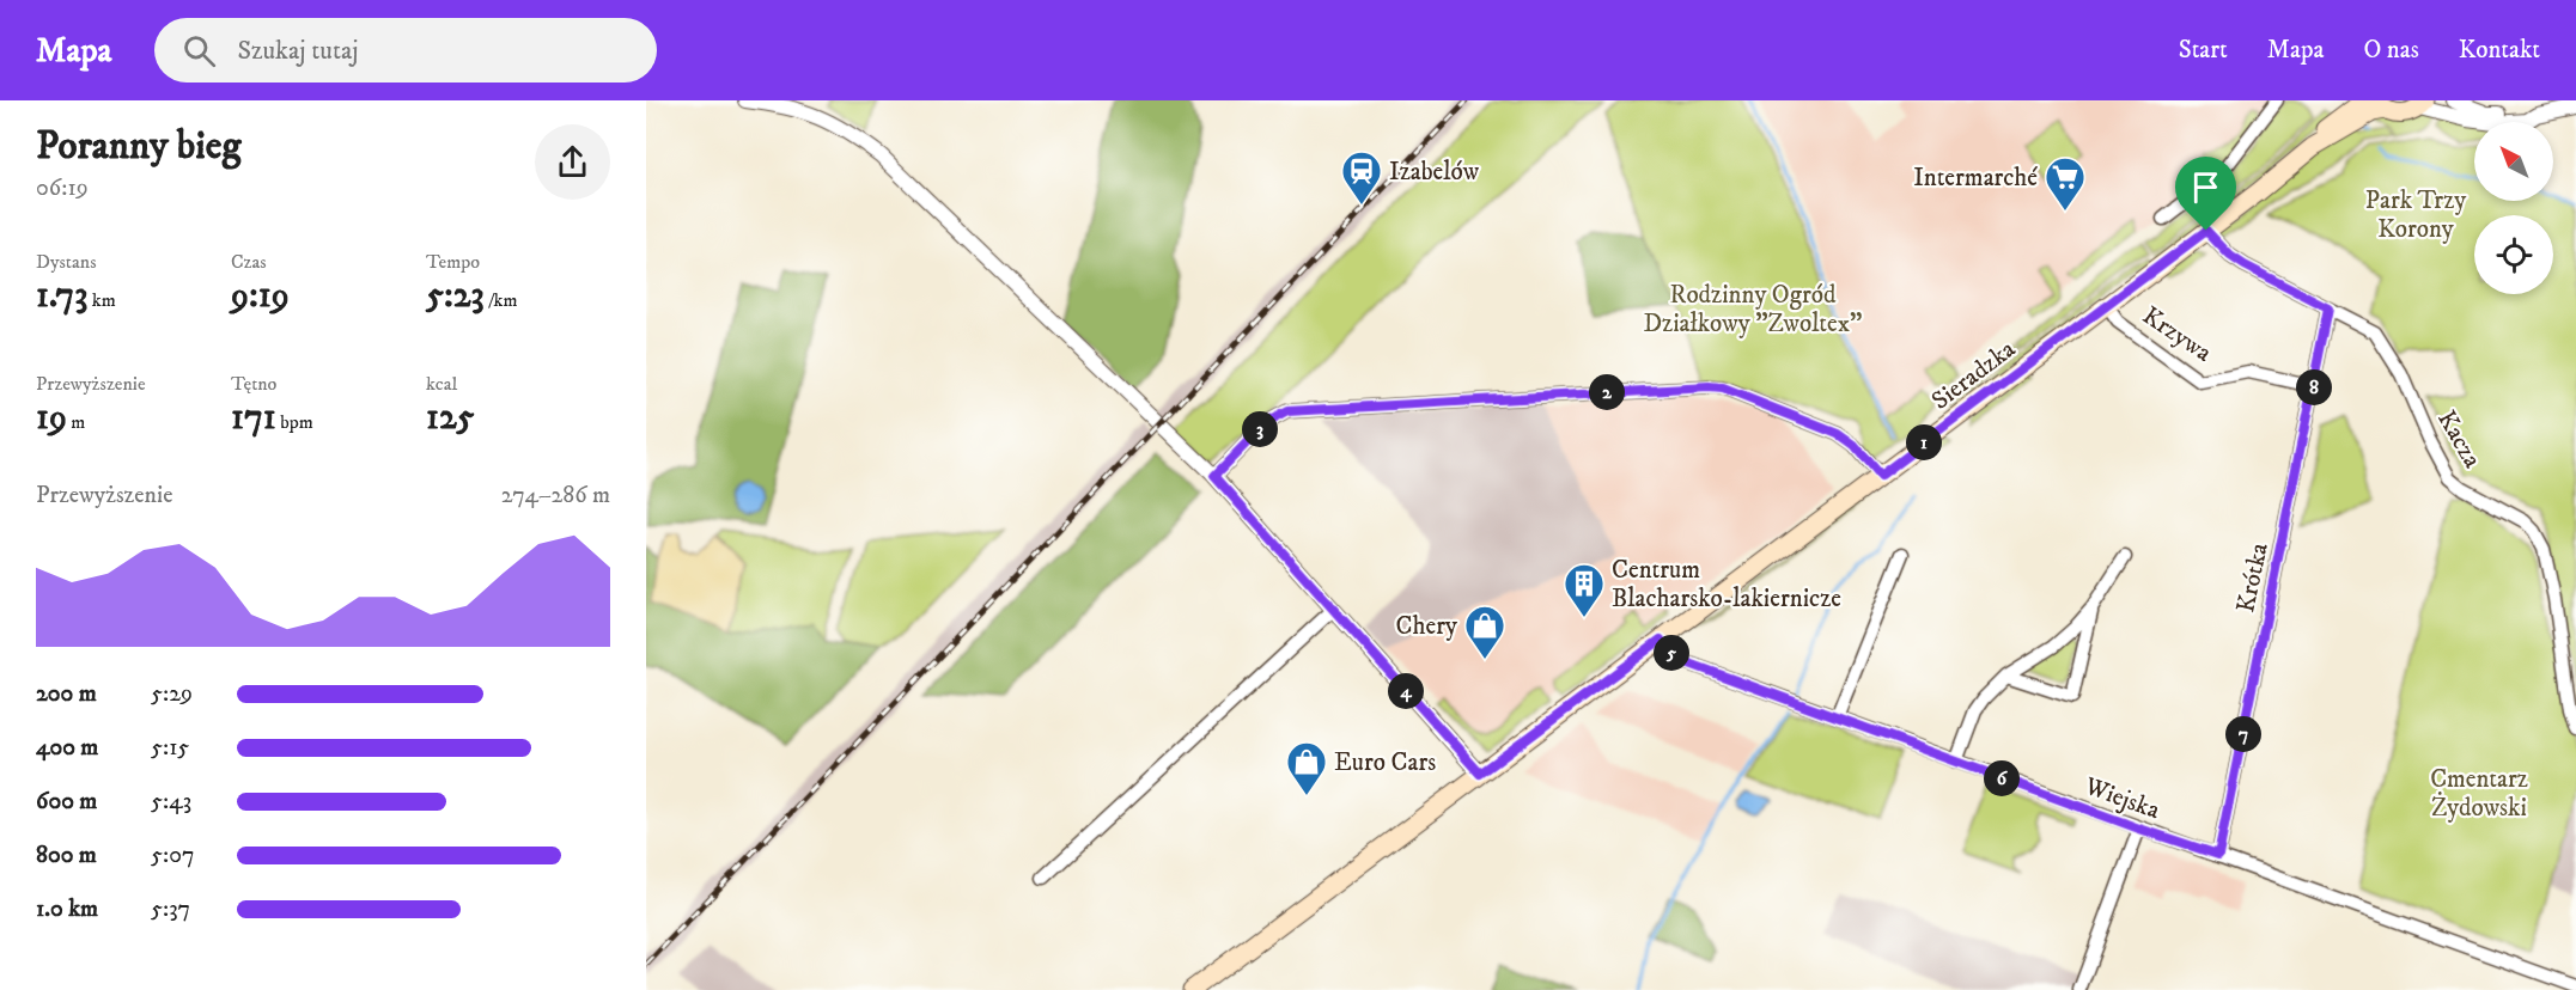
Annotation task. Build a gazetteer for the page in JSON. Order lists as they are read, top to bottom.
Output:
{
  "streets": {
    "main road": ["Sieradzka"],
    "street": [
      "Krzywa",
      "Kacza",
      "Krótka",
      "Wiejska"
    ]
  },
  "crossings": [
    ["Krzywa", "Sieradzka"],
    ["Krzywa", "Krótka"],
    ["Sieradzka", "Kacza"],
    ["Sieradzka", "Wiejska"],
    ["Kacza", "Krótka"],
    ["Krótka", "Wiejska"]
  ],
  "parks": ["Park Trzy Korony", "Rodzinny Ogród Działkowy \"Zwoltex\"", "Cmentarz Żydowski"],
  "places": {
    "station": ["Izabelów"],
    "supermarket": ["Intermarché"],
    "building": ["Centrum Blacharsko-lakiernicze"],
    "shop": ["Chery", "Euro Cars"]
  },
  "north": "top left",
  "page": {
    "header": "Mapa",
    "search": "Szukaj tutaj",
    "nav": [
      "Start",
      "Mapa",
      "O nas",
      "Kontakt"
    ],
    "heading": ["Poranny bieg", "06:19"],
    "stats": [
      ["Dystans", "1.73 km"],
      ["Czas", "9:19"],
      ["Tempo", "5:23 /km"],
      ["Przewyższenie", "19 m"],
      ["Tętno", "171 bpm"],
      ["kcal", "125"]
    ],
    "pins": [
      "8",
      "2",
      "3",
      "1",
      "5",
      "4",
      "7",
      "6"
    ],
    "chart": ["Przewyższenie", "274–286 m"],
    "list": [
      {
        "name": "200 m",
        "note": "5:29"
      },
      {
        "name": "400 m",
        "note": "5:15"
      },
      {
        "name": "600 m",
        "note": "5:43"
      },
      {
        "name": "800 m",
        "note": "5:07"
      },
      {
        "name": "1.0 km",
        "note": "5:37"
      }
    ]
  }
}
